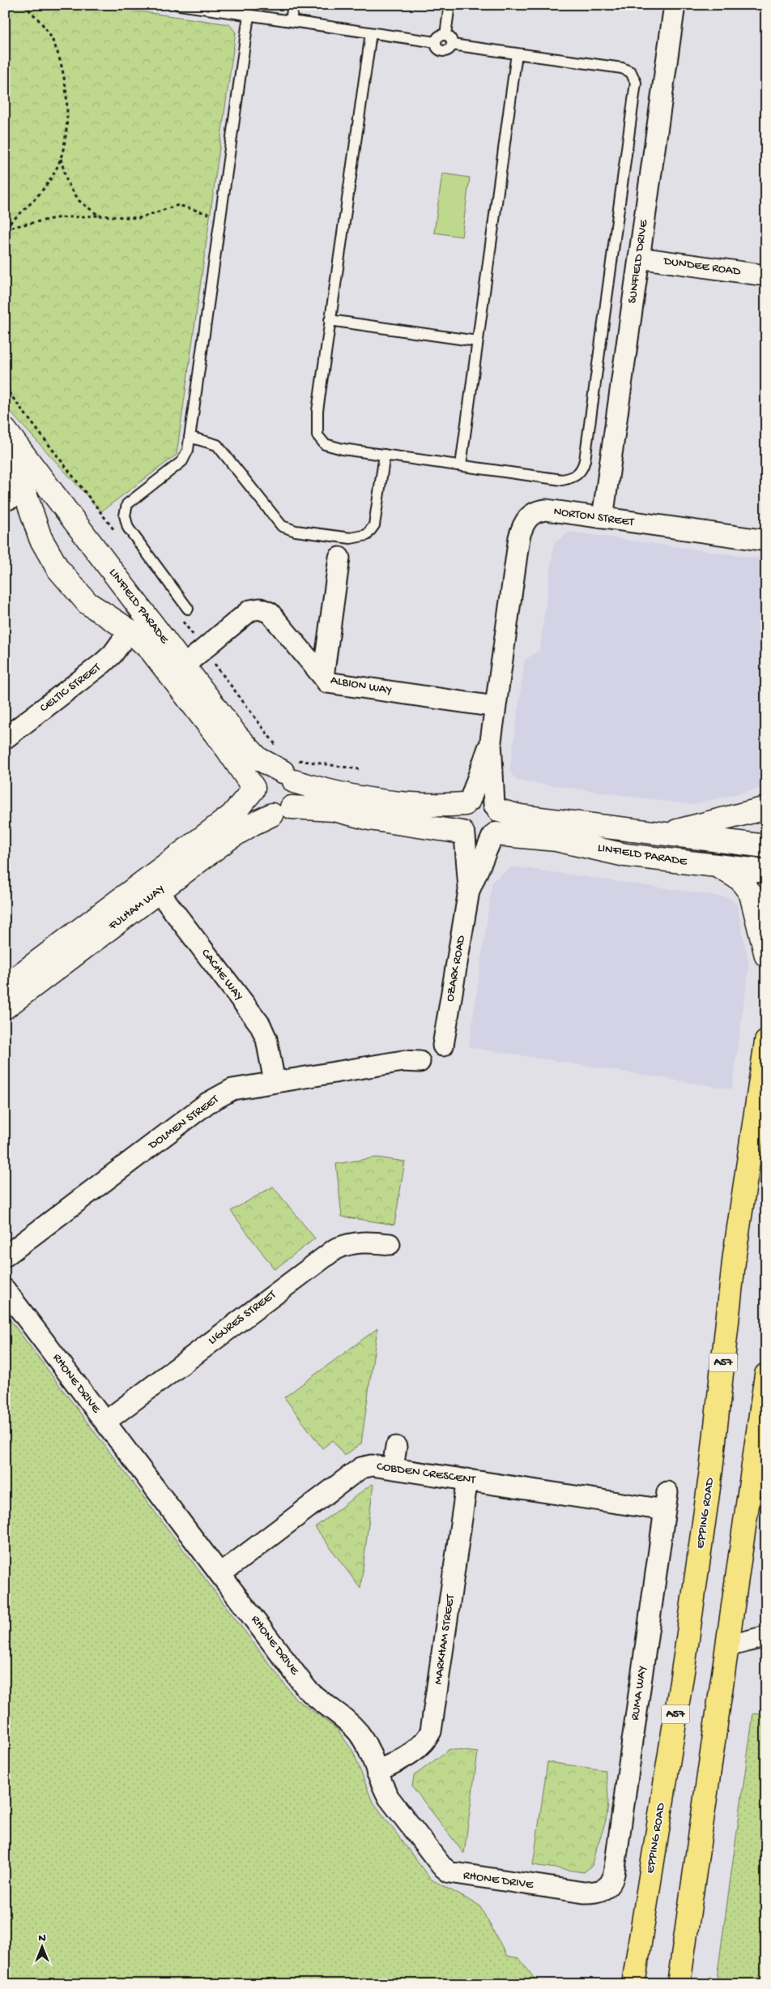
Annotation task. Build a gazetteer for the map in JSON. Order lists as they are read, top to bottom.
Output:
{
  "streets": {
    "main road": ["A57", "EPPING ROAD"],
    "street": [
      "SUNFIELD DRIVE",
      "DUNDEE ROAD",
      "NORTON STREET",
      "LINFIELD PARADE",
      "ALBION WAY",
      "CELTIC STREET",
      "FULHAM WAY",
      "OZARK ROAD",
      "CACHE WAY",
      "DOLMEN STREET",
      "LIGURES STREET",
      "RHONE DRIVE",
      "COBDEN CRESCENT",
      "MARKHAM STREET",
      "RUMA WAY"
    ]
  },
  "crossings": [
    ["SUNFIELD DRIVE", "DUNDEE ROAD"],
    ["SUNFIELD DRIVE", "NORTON STREET"],
    ["NORTON STREET", "LINFIELD PARADE"],
    ["NORTON STREET", "ALBION WAY"],
    ["LINFIELD PARADE", "CELTIC STREET"],
    ["LINFIELD PARADE", "FULHAM WAY"],
    ["FULHAM WAY", "CACHE WAY"],
    ["CACHE WAY", "DOLMEN STREET"],
    ["LIGURES STREET", "RHONE DRIVE"],
    ["RHONE DRIVE", "COBDEN CRESCENT"],
    ["RHONE DRIVE", "MARKHAM STREET"],
    ["RHONE DRIVE", "RUMA WAY"],
    ["COBDEN CRESCENT", "MARKHAM STREET"],
    ["COBDEN CRESCENT", "RUMA WAY"]
  ],
  "north": "top"
}
